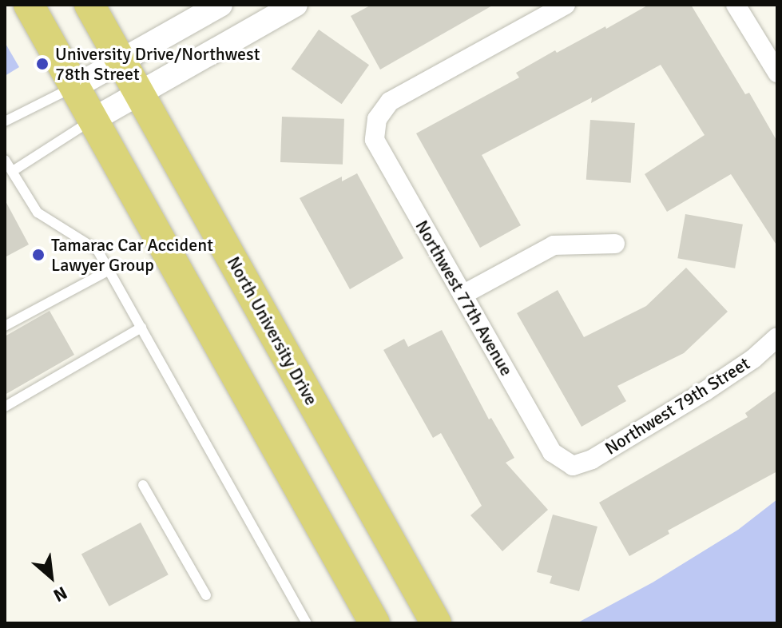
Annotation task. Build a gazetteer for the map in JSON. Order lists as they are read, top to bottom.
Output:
{
  "streets": {
    "main road": ["North University Drive"],
    "street": ["Northwest 77th Avenue", "Northwest 79th Street"]
  },
  "crossings": [
    ["Northwest 77th Avenue", "Northwest 79th Street"]
  ],
  "places": ["University Drive/Northwest 78th Street", "Tamarac Car Accident Lawyer Group"],
  "north": "bottom right"
}
